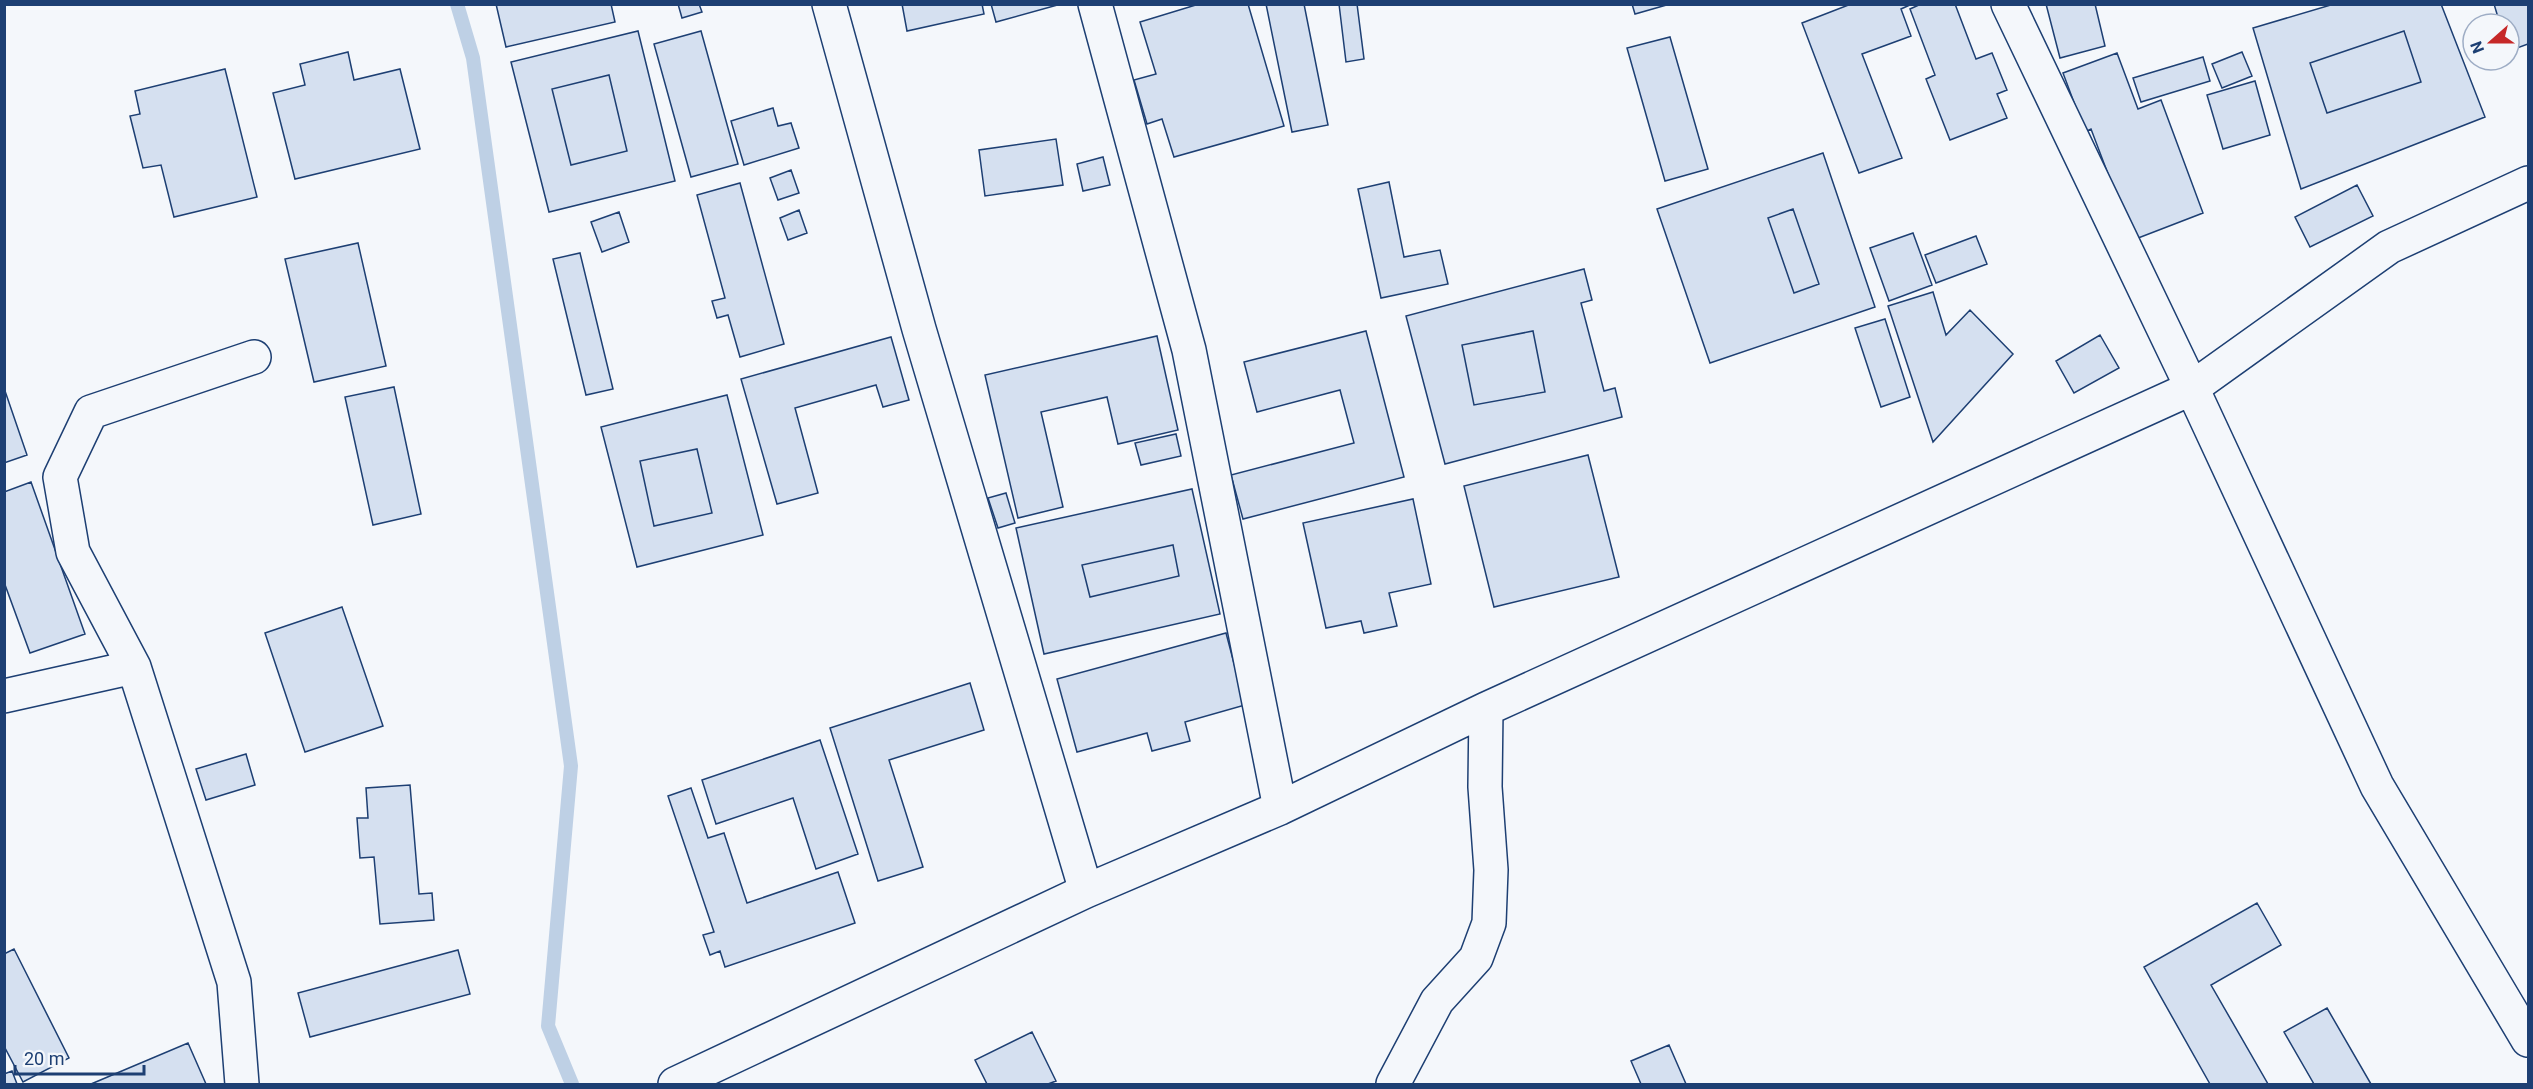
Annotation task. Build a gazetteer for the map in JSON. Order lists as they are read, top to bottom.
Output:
{
  "scale_bar": "20 m",
  "north": "left"
}
